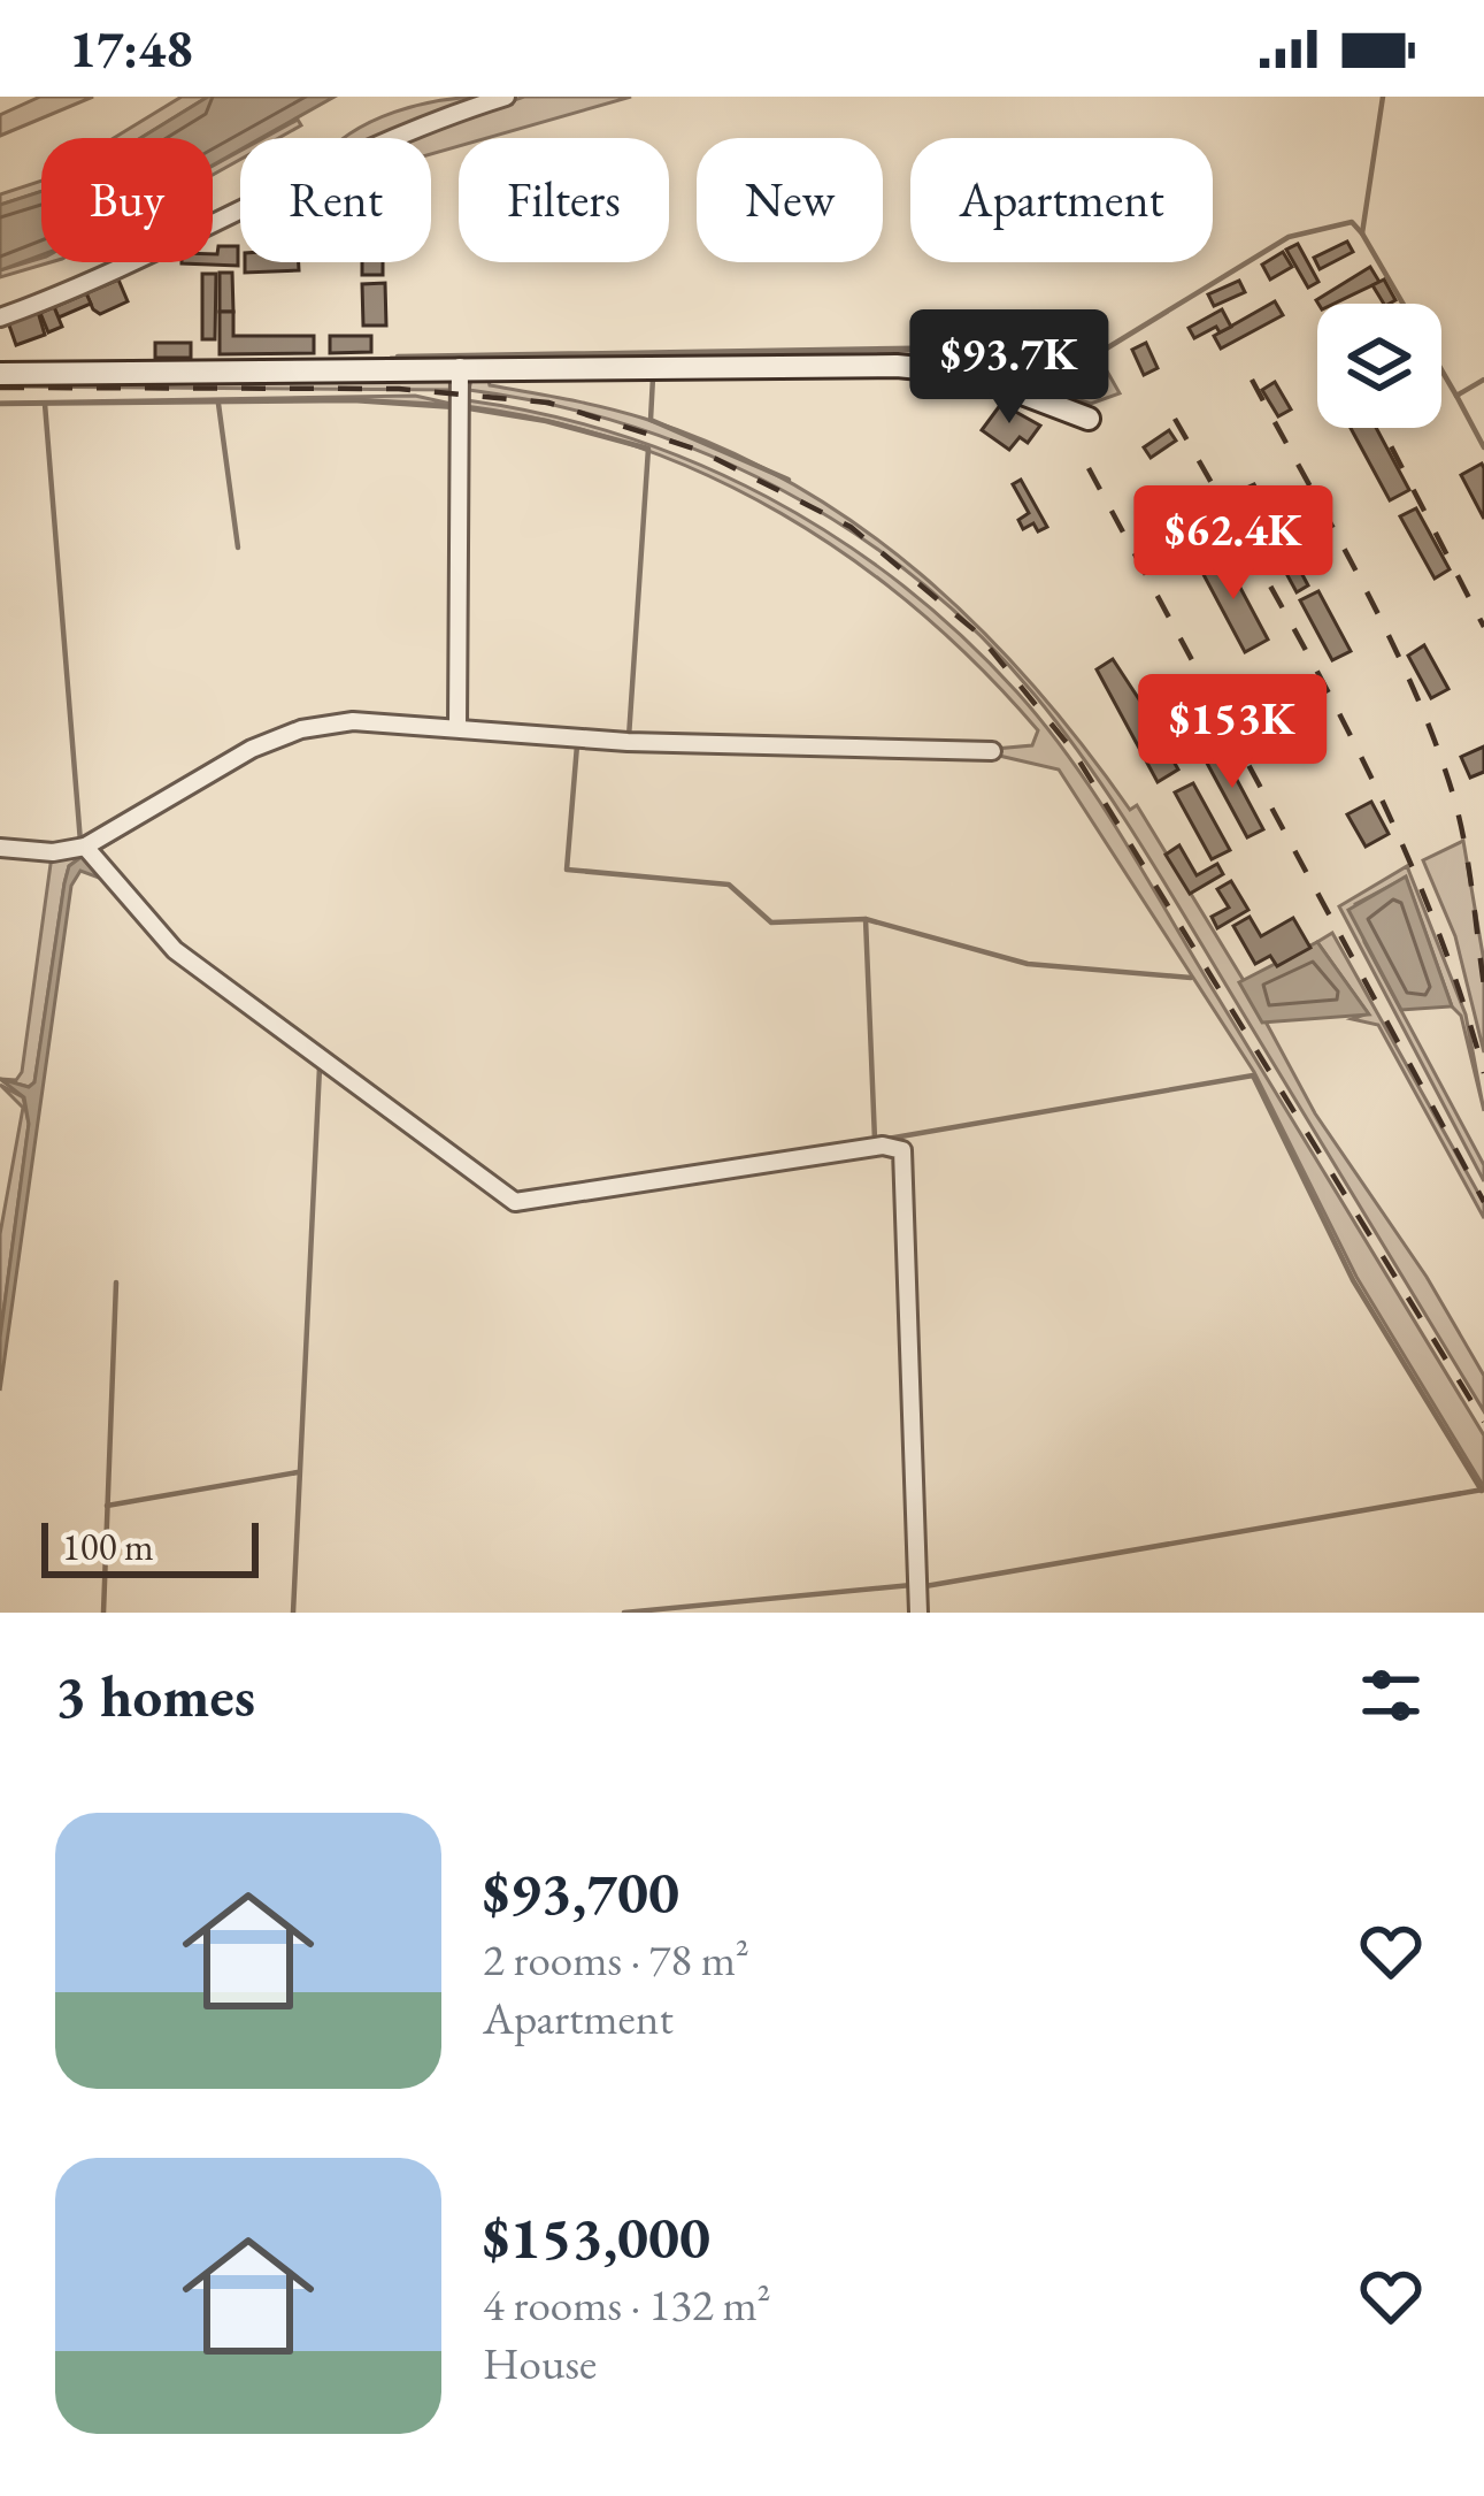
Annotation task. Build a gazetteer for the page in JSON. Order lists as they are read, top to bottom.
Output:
{
  "scale_bar": "100 m",
  "page": {
    "status": "17:48",
    "chip": [
      "Buy",
      "Rent",
      "Filters",
      "New",
      "Apartment"
    ],
    "price": ["$93.7K", "$62.4K", "$153K"],
    "scale": "100 m",
    "heading": "3 homes",
    "list": [
      {
        "name": "$93,700",
        "note": "2 rooms · 78 m² · Apartment"
      },
      {
        "name": "$153,000",
        "note": "4 rooms · 132 m² · House"
      }
    ]
  }
}
